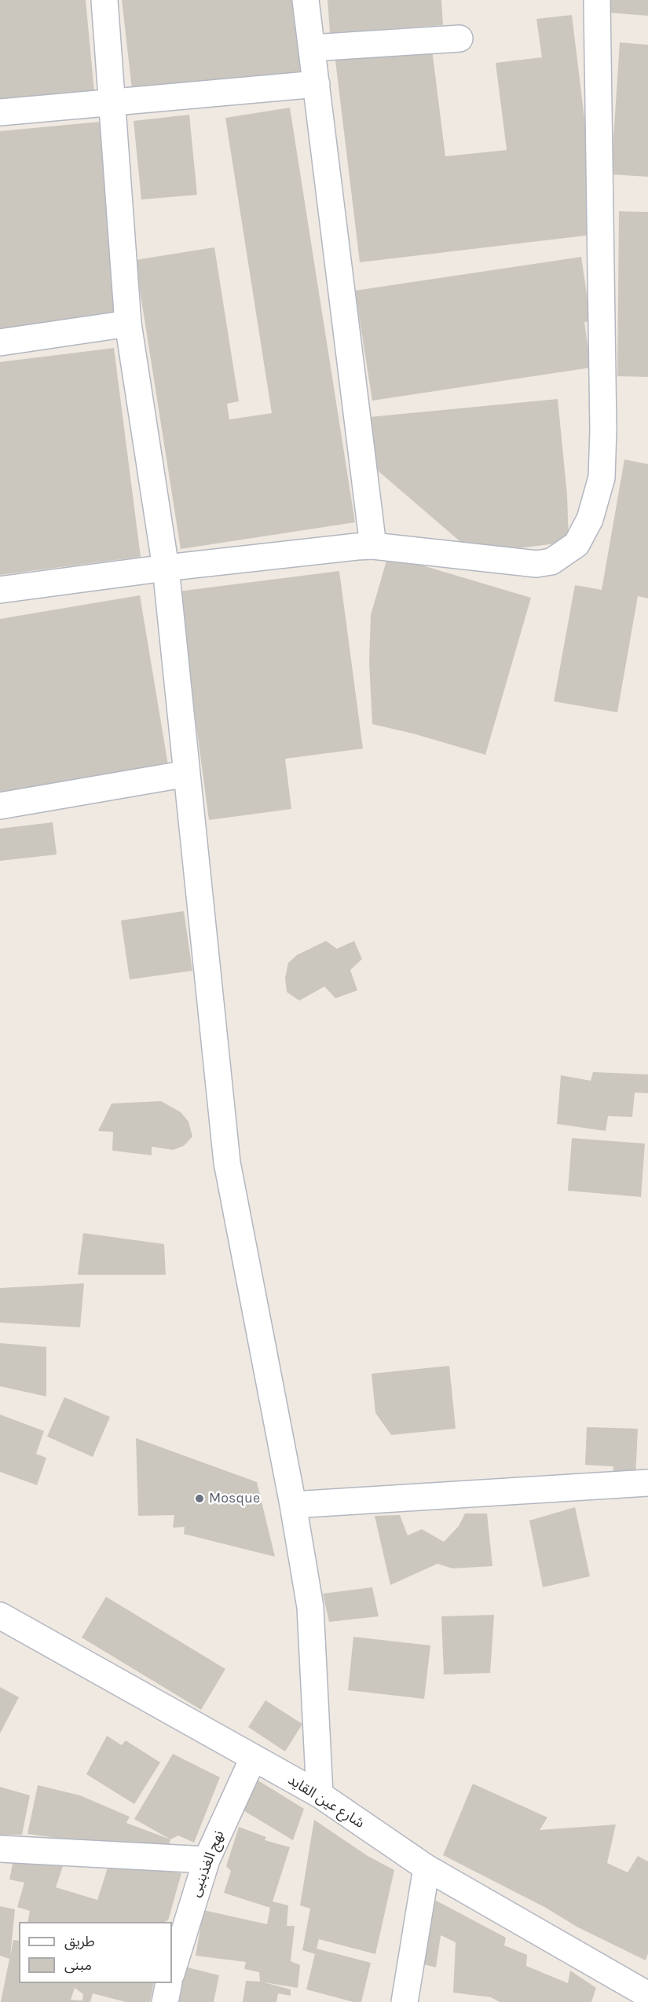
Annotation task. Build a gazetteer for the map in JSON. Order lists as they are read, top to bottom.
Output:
{
  "streets": {
    "street": ["شارع عين القايد", "نهج الغذبنيى"]
  },
  "crossings": [
    ["شارع عين القايد", "نهج الغذبنيى"]
  ],
  "places": ["Mosque"],
  "legend": ["طريق", "مبنى"]
}
